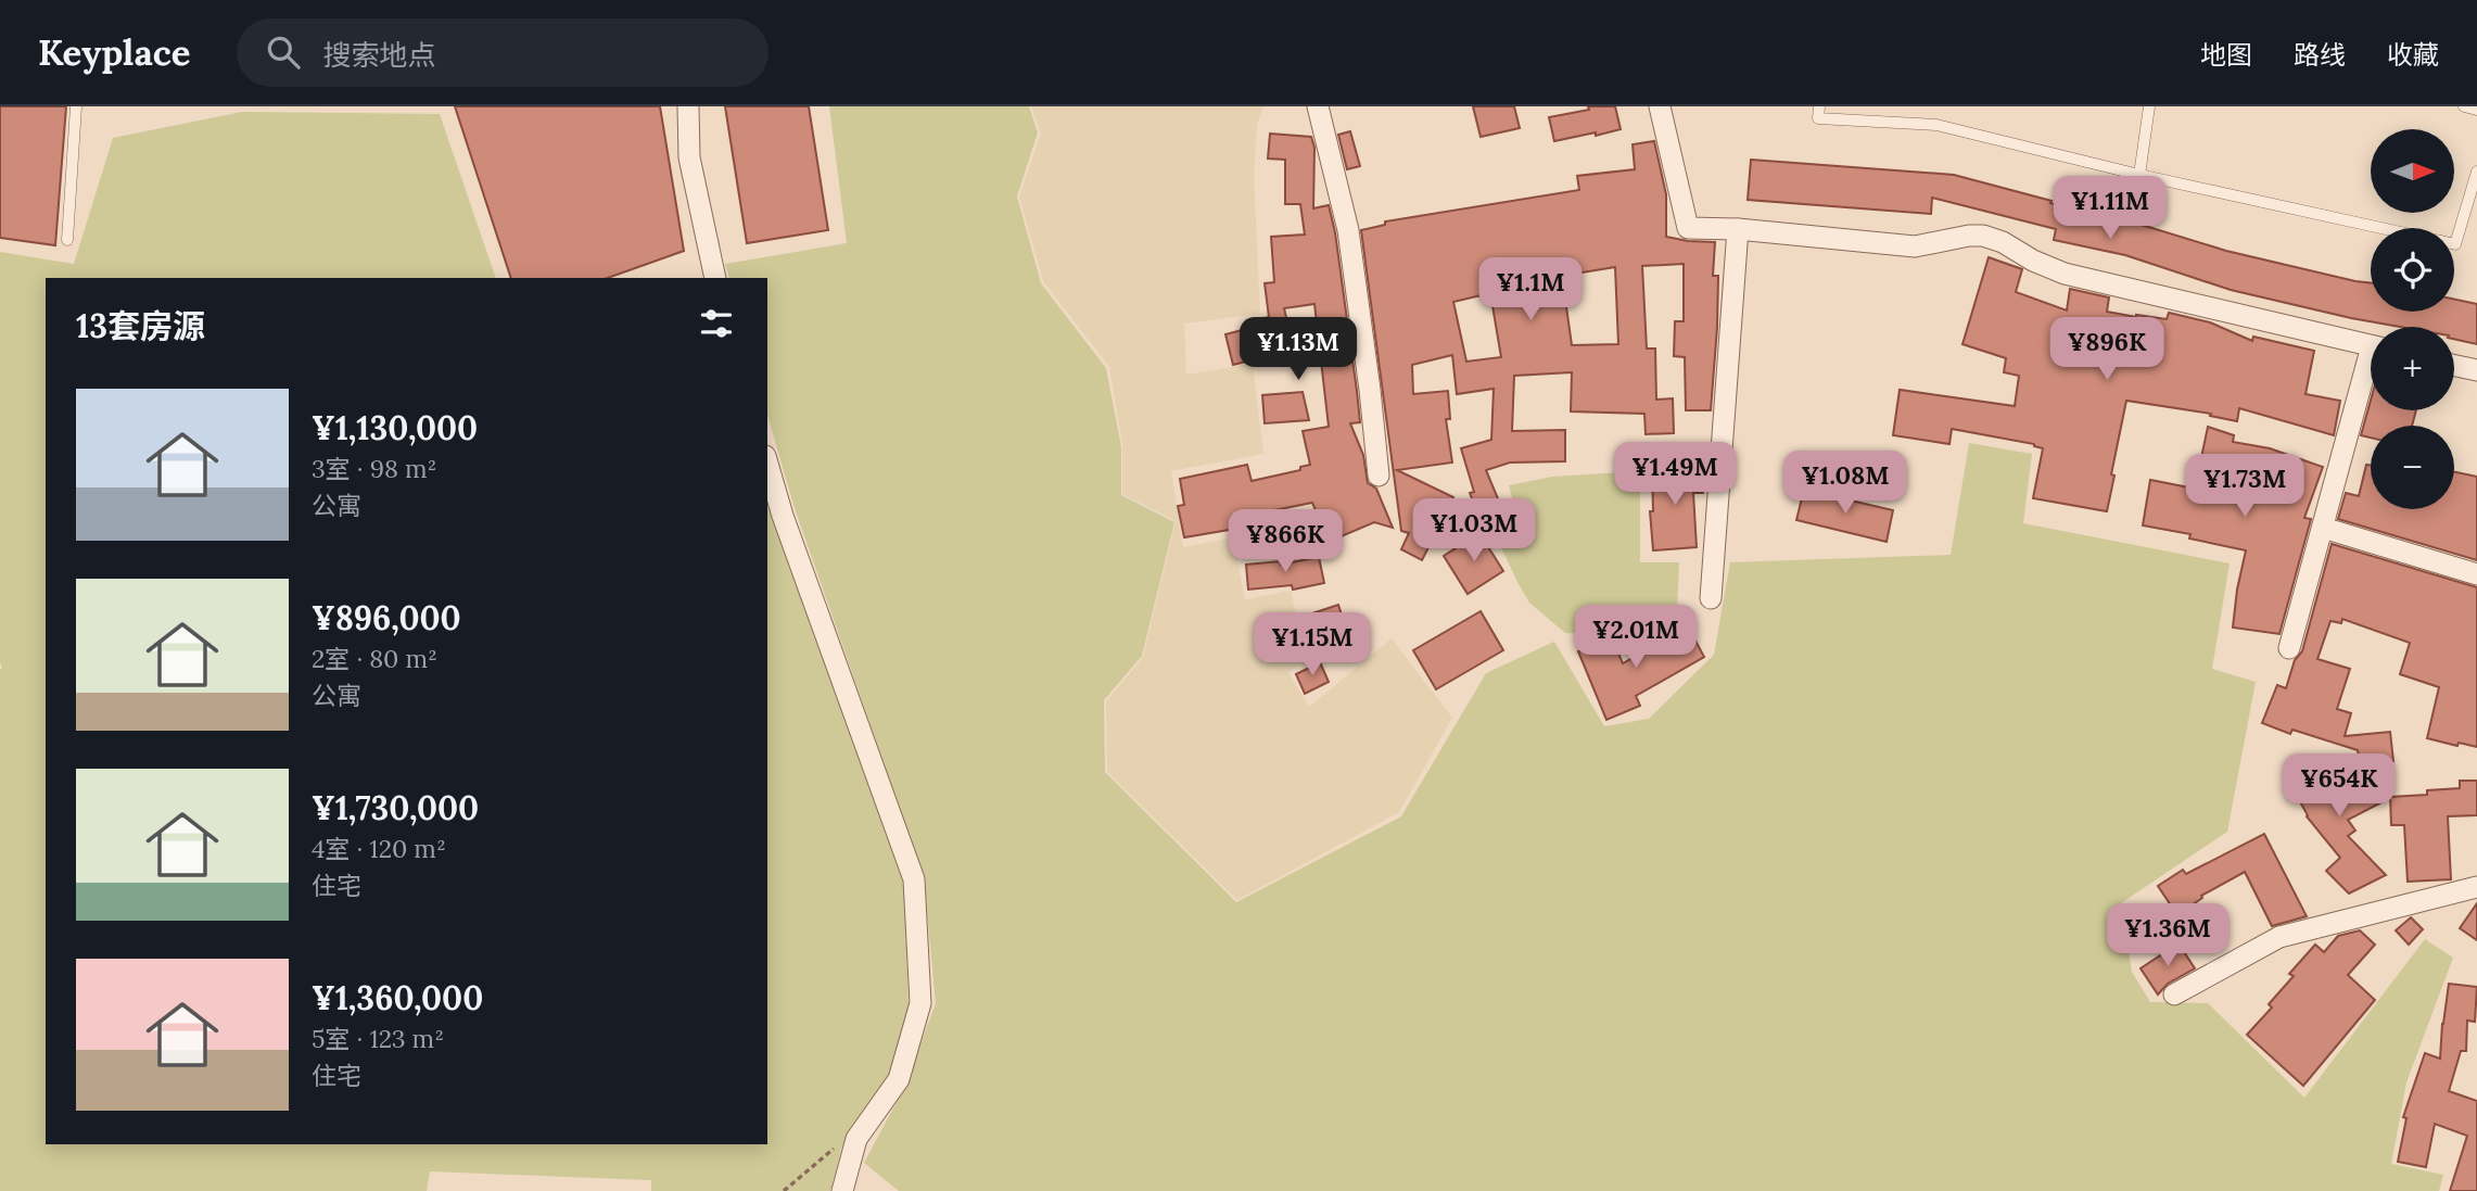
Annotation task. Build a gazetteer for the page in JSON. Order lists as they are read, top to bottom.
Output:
{
  "north": "right",
  "page": {
    "header": "Keyplace",
    "search": "搜索地点",
    "nav": ["地图", "路线", "收藏"],
    "map_buttons": ["+", "−"],
    "price": [
      "¥1.11M",
      "¥1.1M",
      "¥1.13M",
      "¥896K",
      "¥1.49M",
      "¥1.08M",
      "¥1.73M",
      "¥1.03M",
      "¥866K",
      "¥2.01M",
      "¥1.15M",
      "¥654K",
      "¥1.36M"
    ],
    "heading": "13套房源",
    "list": [
      {
        "name": "¥1,130,000",
        "note": "3室 · 98 m² · 公寓"
      },
      {
        "name": "¥896,000",
        "note": "2室 · 80 m² · 公寓"
      },
      {
        "name": "¥1,730,000",
        "note": "4室 · 120 m² · 住宅"
      },
      {
        "name": "¥1,360,000",
        "note": "5室 · 123 m² · 住宅"
      }
    ]
  }
}
